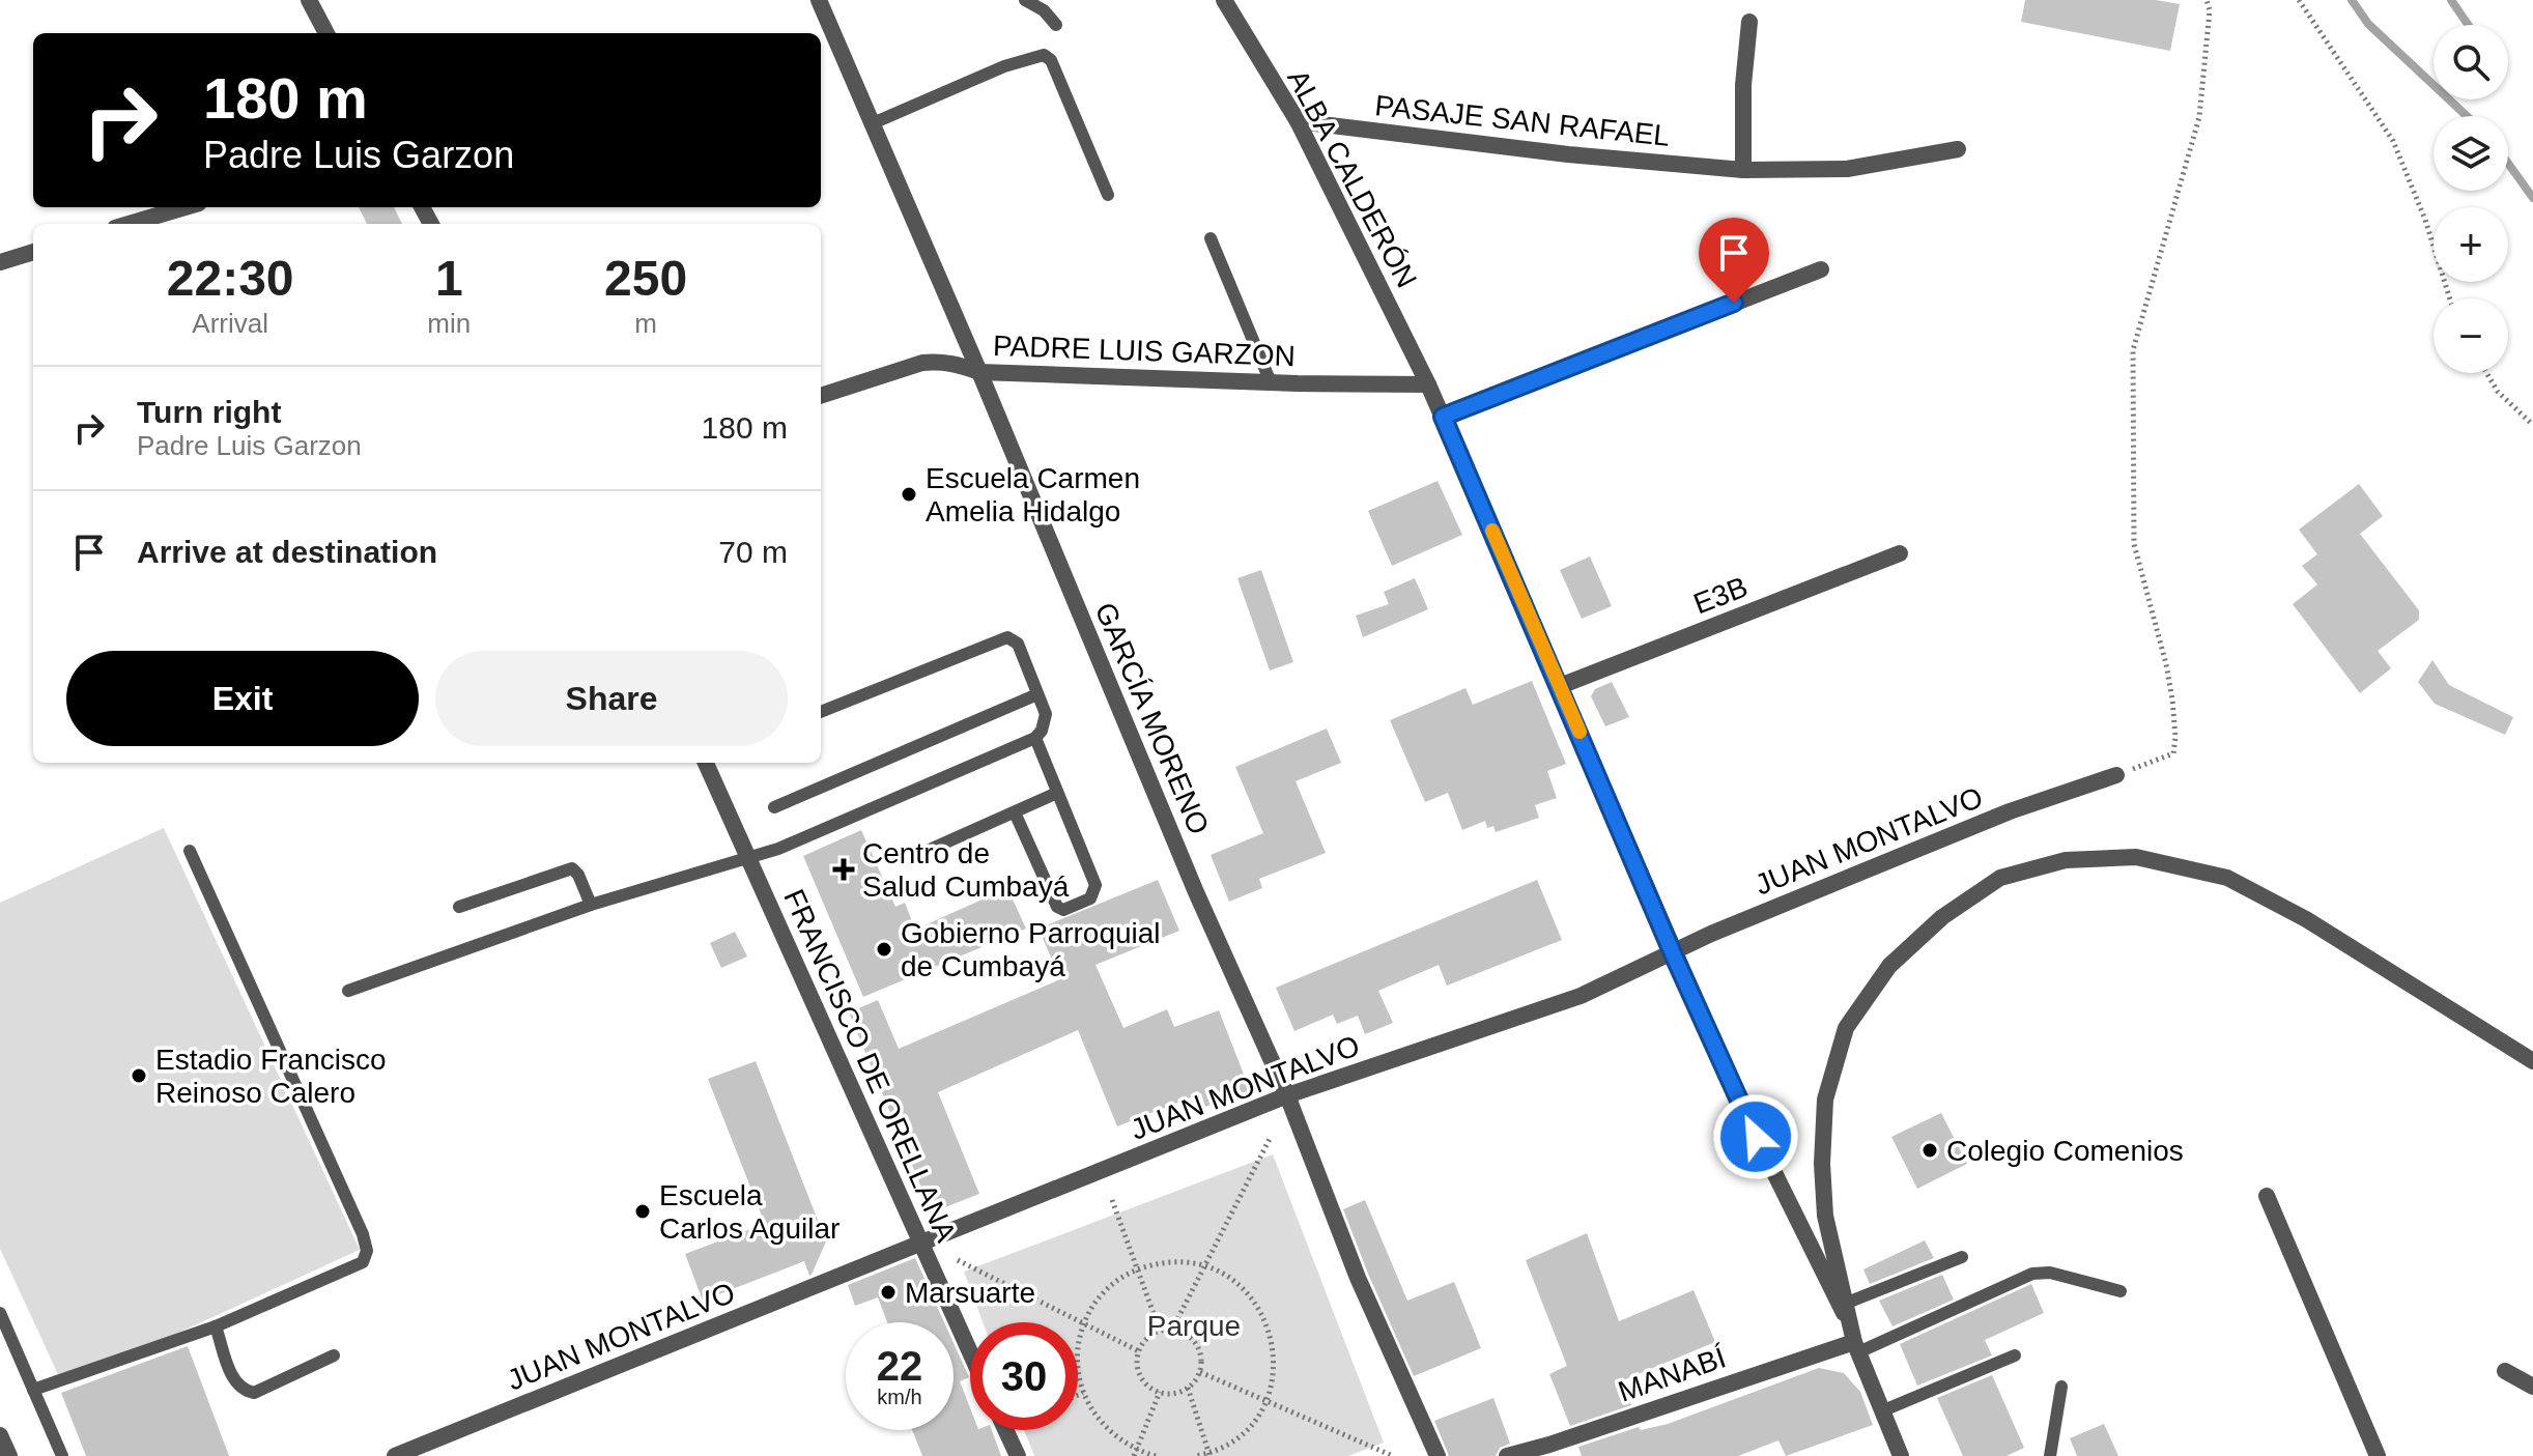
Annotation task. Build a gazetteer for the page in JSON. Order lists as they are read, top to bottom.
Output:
{
  "streets": {
    "street": [
      "PASAJE SAN RAFAEL",
      "ALBA CALDERÓN",
      "PADRE LUIS GARZON",
      "E3B",
      "GARCÍA MORENO",
      "JUAN MONTALVO",
      "FRANCISCO DE ORELLANA",
      "MANABÍ"
    ]
  },
  "crossings": [
    ["PASAJE SAN RAFAEL", "ALBA CALDERÓN"],
    ["ALBA CALDERÓN", "PADRE LUIS GARZON"],
    ["PADRE LUIS GARZON", "GARCÍA MORENO"],
    ["GARCÍA MORENO", "JUAN MONTALVO"],
    ["JUAN MONTALVO", "FRANCISCO DE ORELLANA"]
  ],
  "parks": ["Parque"],
  "places": {
    "other": [
      "Escuela Carmen Amelia Hidalgo",
      "Gobierno Parroquial de Cumbayá",
      "Estadio Francisco Reinoso Calero",
      "Colegio Comenios",
      "Escuela Carlos Aguilar",
      "Marsuarte"
    ],
    "health": ["Centro de Salud Cumbayá"]
  },
  "page": {
    "map_buttons": ["+", "−"],
    "turn": ["180 m", "Padre Luis Garzon"],
    "eta": [
      "22:30",
      "Arrival",
      "1",
      "min",
      "250",
      "m"
    ],
    "list": [
      {
        "name": "Turn right",
        "note": "Padre Luis Garzon",
        "value": "180 m"
      },
      {
        "name": "Arrive at destination",
        "value": "70 m"
      }
    ],
    "buttons": ["Exit", "Share"],
    "speed": "22 km/h",
    "limit": "30"
  }
}
